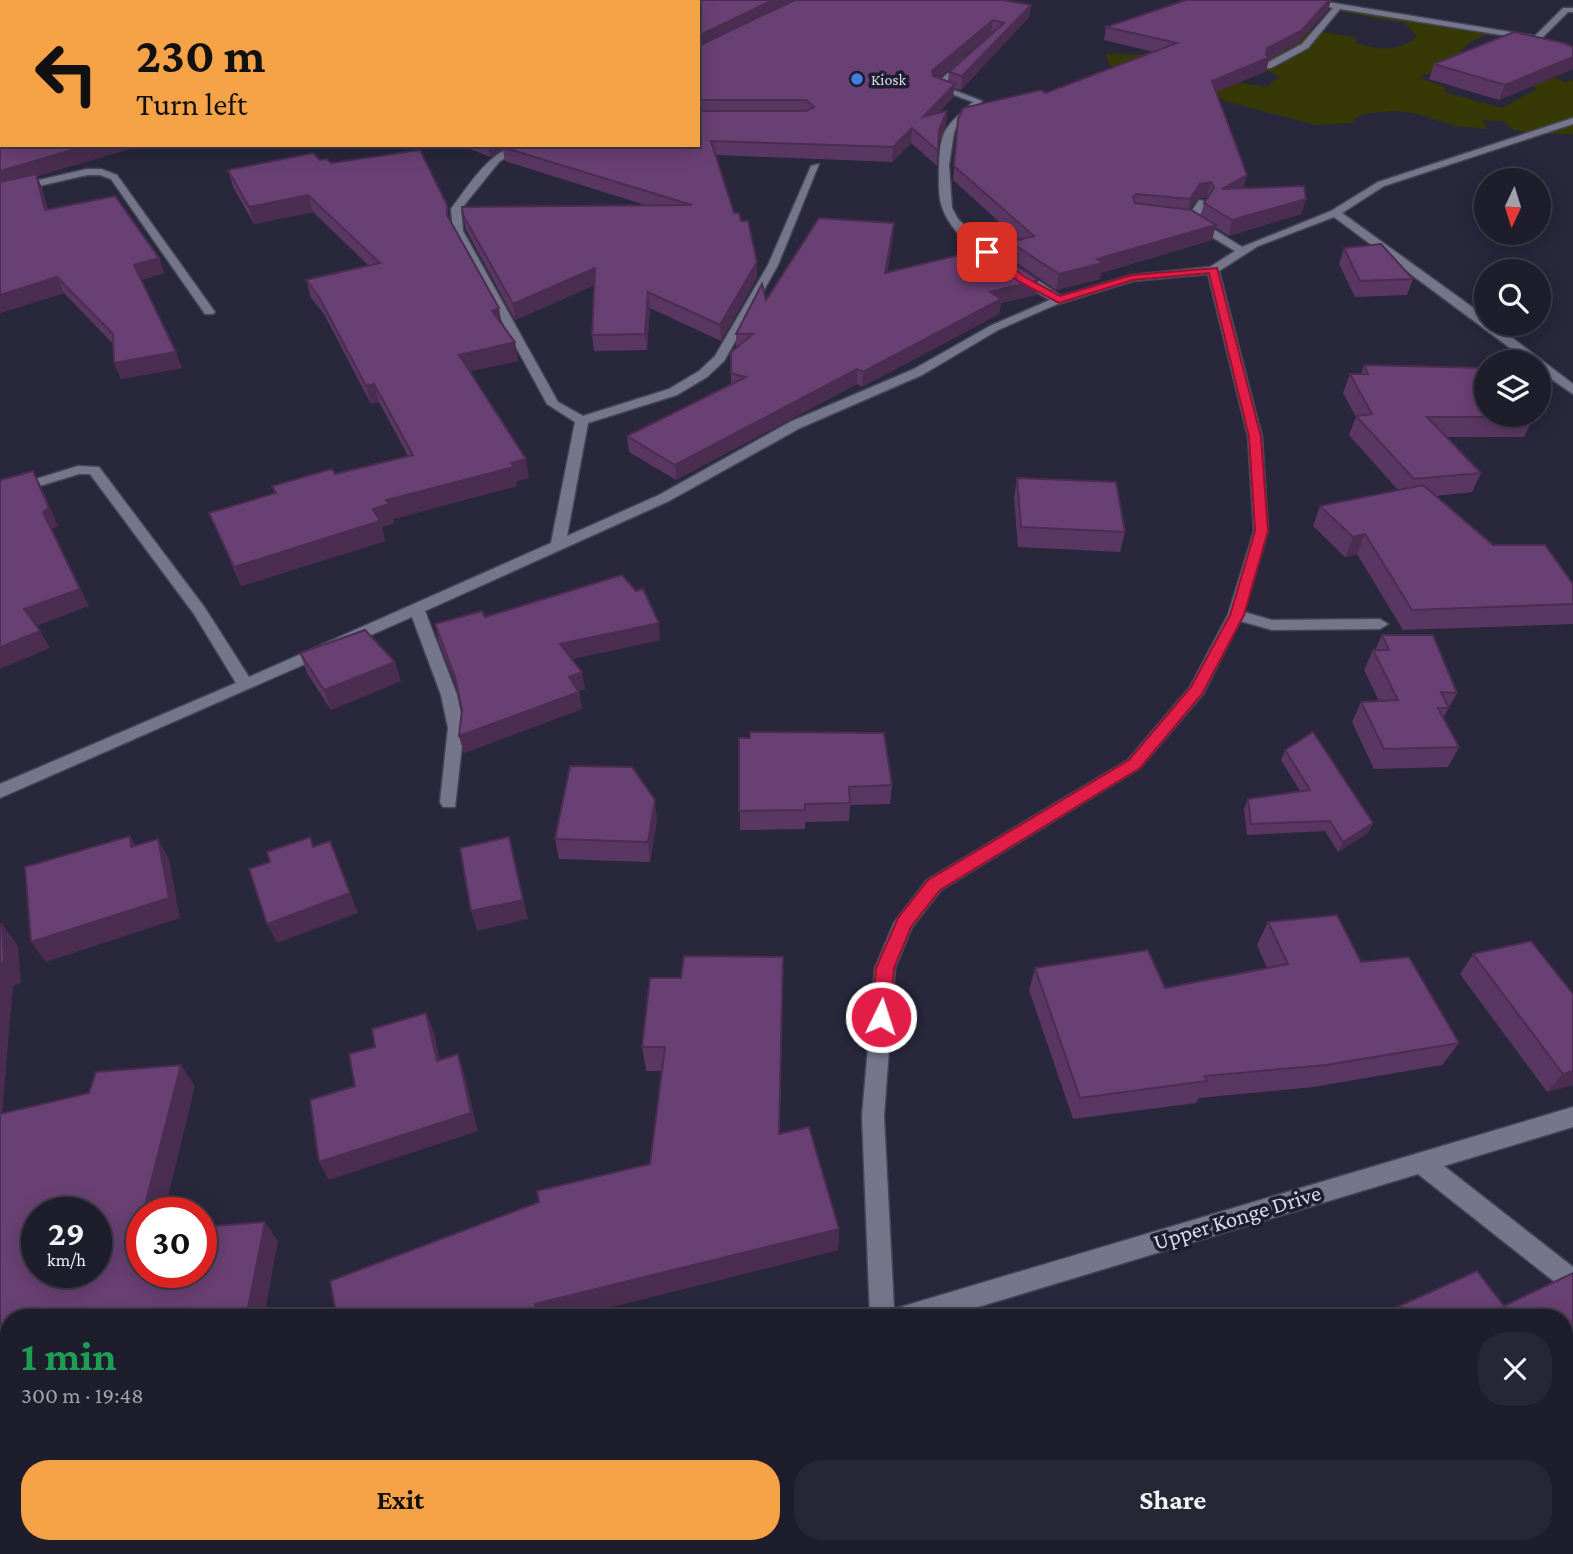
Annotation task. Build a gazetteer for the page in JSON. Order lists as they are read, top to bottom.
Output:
{
  "streets": {
    "street": ["Upper Konge Drive"]
  },
  "places": ["Kiosk"],
  "north": "bottom",
  "page": {
    "turn": ["230 m", "Turn left"],
    "speed": "29 km/h",
    "limit": "30",
    "heading": ["1 min", "300 m · 19:48"],
    "buttons": ["Exit", "Share"]
  }
}
